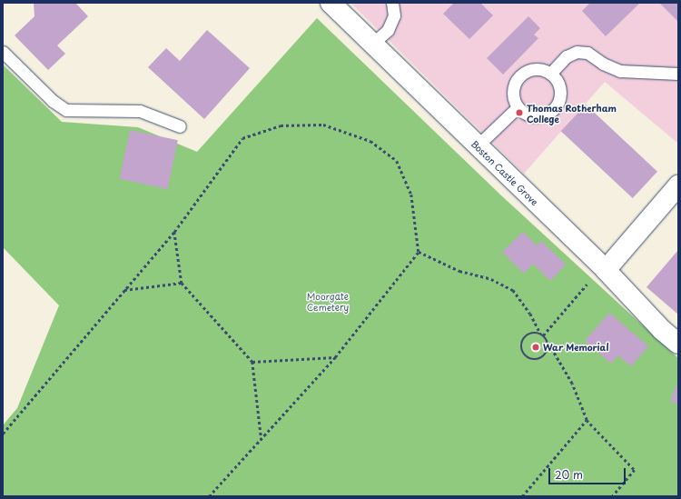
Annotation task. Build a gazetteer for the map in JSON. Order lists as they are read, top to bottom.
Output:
{
  "streets": {
    "street": ["Boston Castle Grove"]
  },
  "parks": ["Moorgate Cemetery"],
  "places": ["Thomas Rotherham College", "War Memorial"],
  "scale_bar": "20 m"
}
